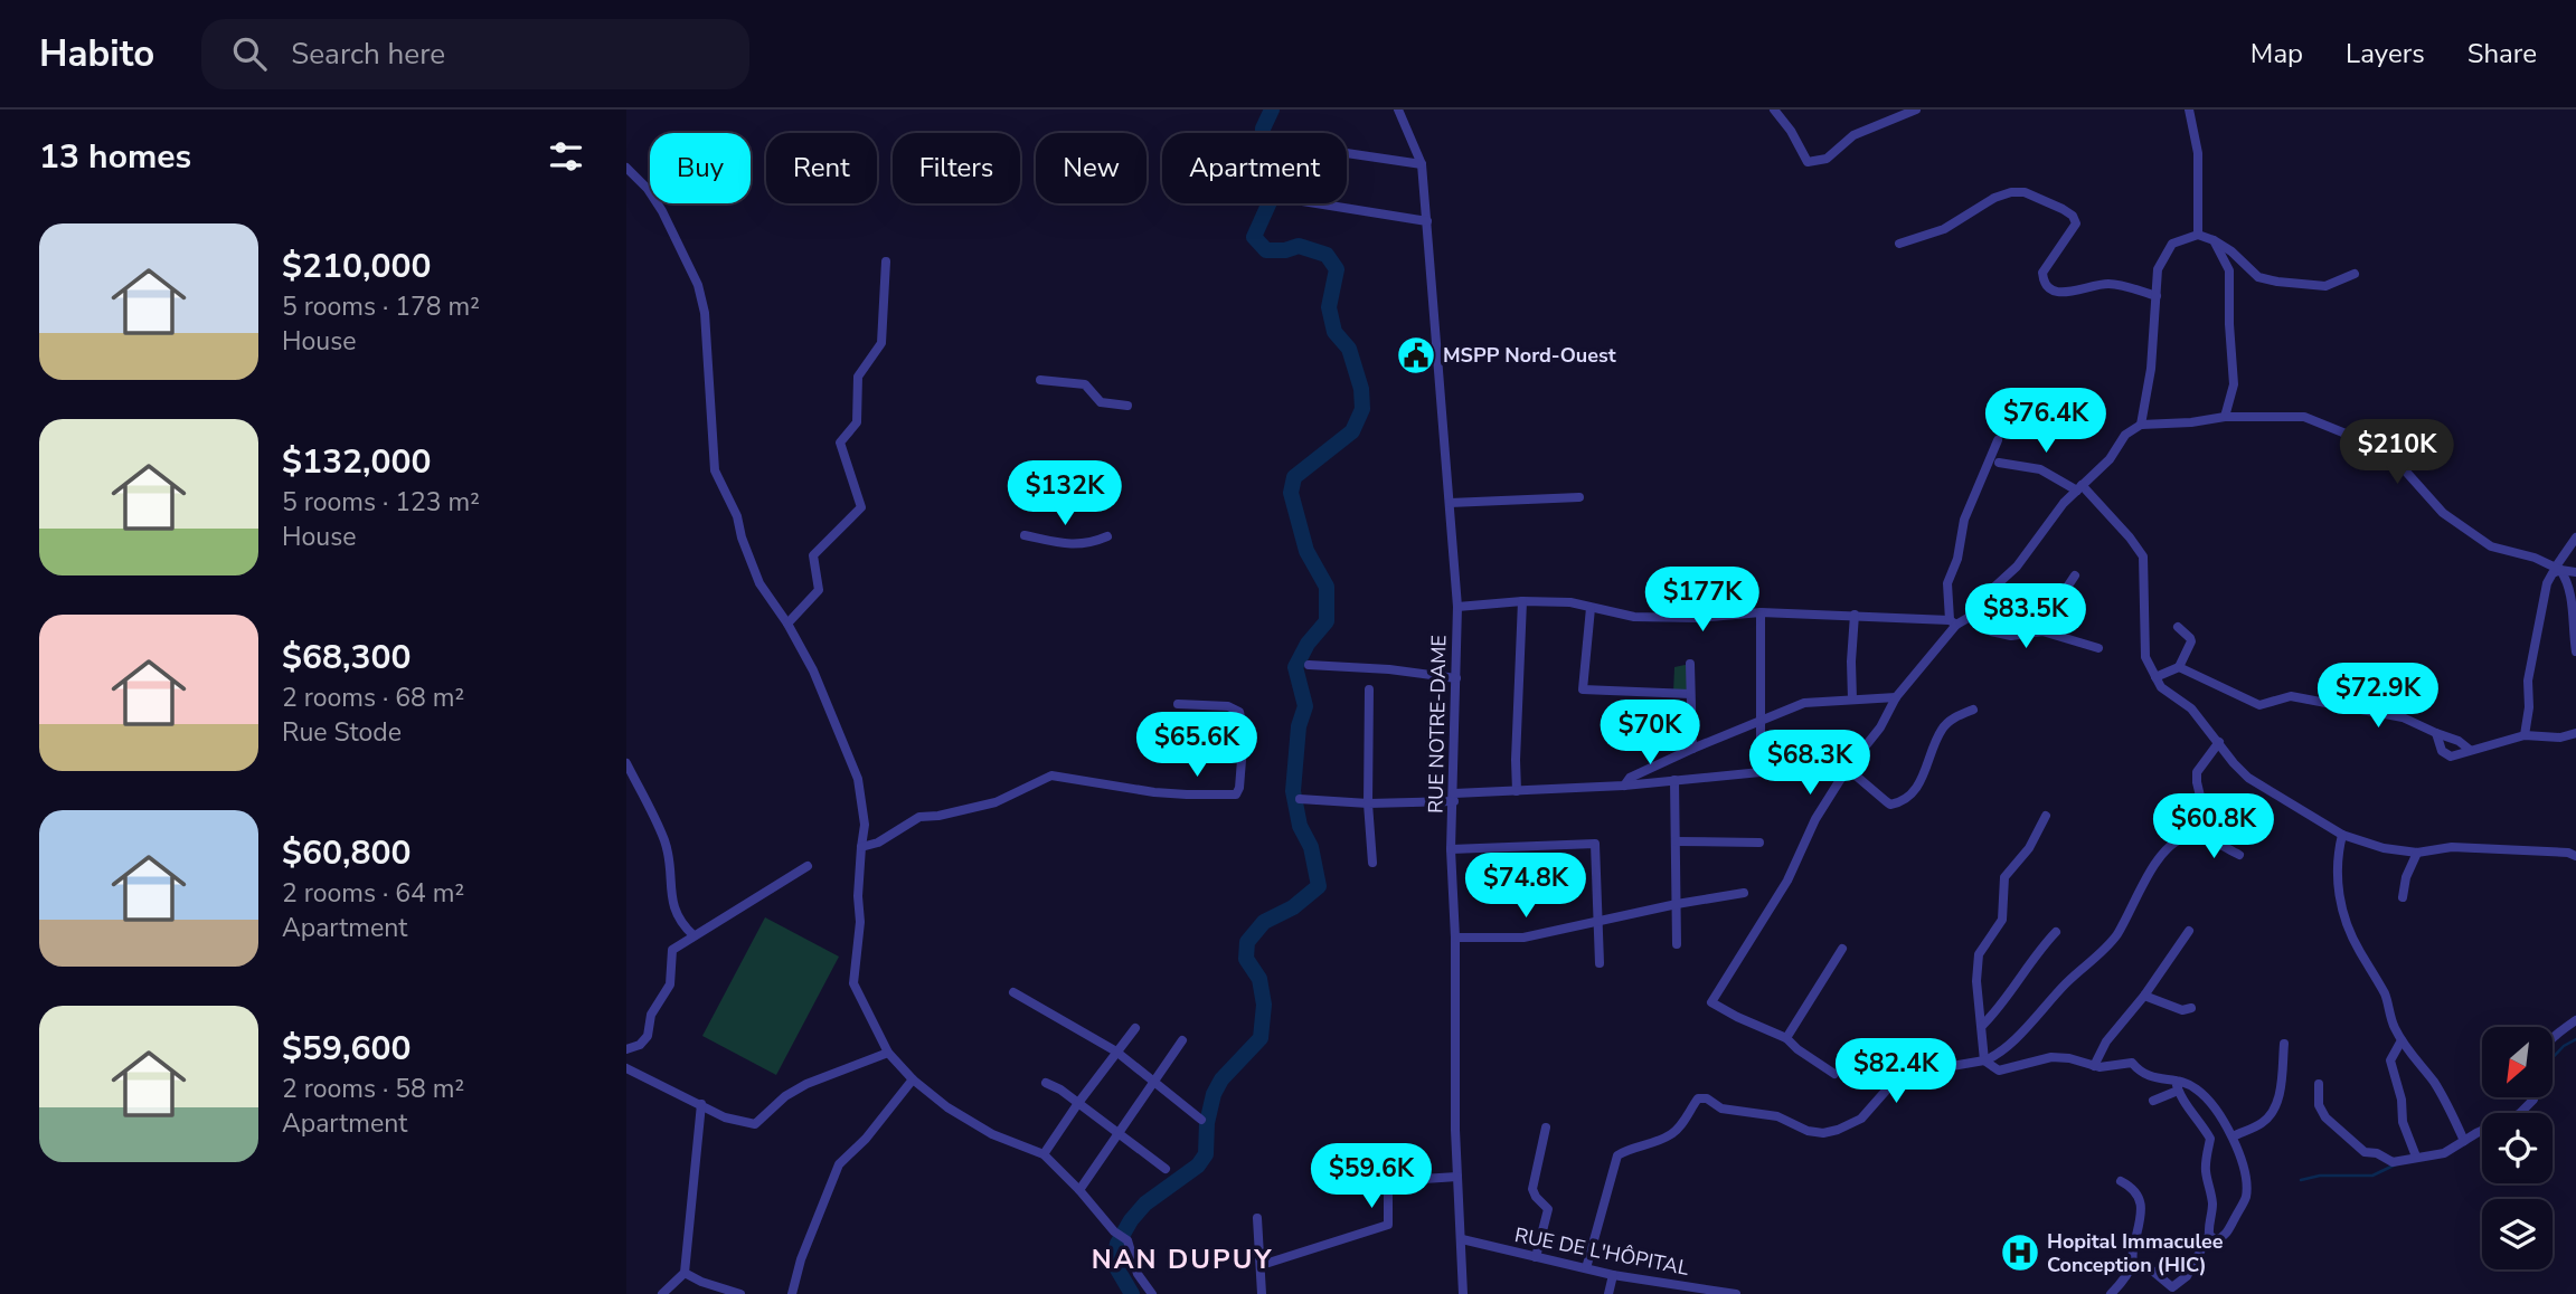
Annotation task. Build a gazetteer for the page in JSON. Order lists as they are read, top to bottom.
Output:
{
  "streets": {
    "street": ["RUE NOTRE-DAME", "RUE DE L'HÔPITAL"]
  },
  "crossings": [
    ["RUE NOTRE-DAME", "RUE DE L'HÔPITAL"]
  ],
  "districts": ["NAN DUPUY"],
  "places": {
    "public building": ["MSPP Nord-Ouest"],
    "hospital": ["Hopital Immaculee Conception (HIC)"]
  },
  "north": "bottom left",
  "page": {
    "header": "Habito",
    "search": "Search here",
    "nav": ["Map", "Layers", "Share"],
    "heading": "13 homes",
    "chip": [
      "Buy",
      "Rent",
      "Filters",
      "New",
      "Apartment"
    ],
    "list": [
      {
        "name": "$210,000",
        "note": "5 rooms · 178 m² · House"
      },
      {
        "name": "$132,000",
        "note": "5 rooms · 123 m² · House"
      },
      {
        "name": "$68,300",
        "note": "2 rooms · 68 m² · Rue Stode"
      },
      {
        "name": "$60,800",
        "note": "2 rooms · 64 m² · Apartment"
      },
      {
        "name": "$59,600",
        "note": "2 rooms · 58 m² · Apartment"
      }
    ],
    "price": [
      "$76.4K",
      "$210K",
      "$132K",
      "$177K",
      "$83.5K",
      "$72.9K",
      "$70K",
      "$65.6K",
      "$68.3K",
      "$60.8K",
      "$74.8K",
      "$82.4K",
      "$59.6K"
    ]
  }
}
